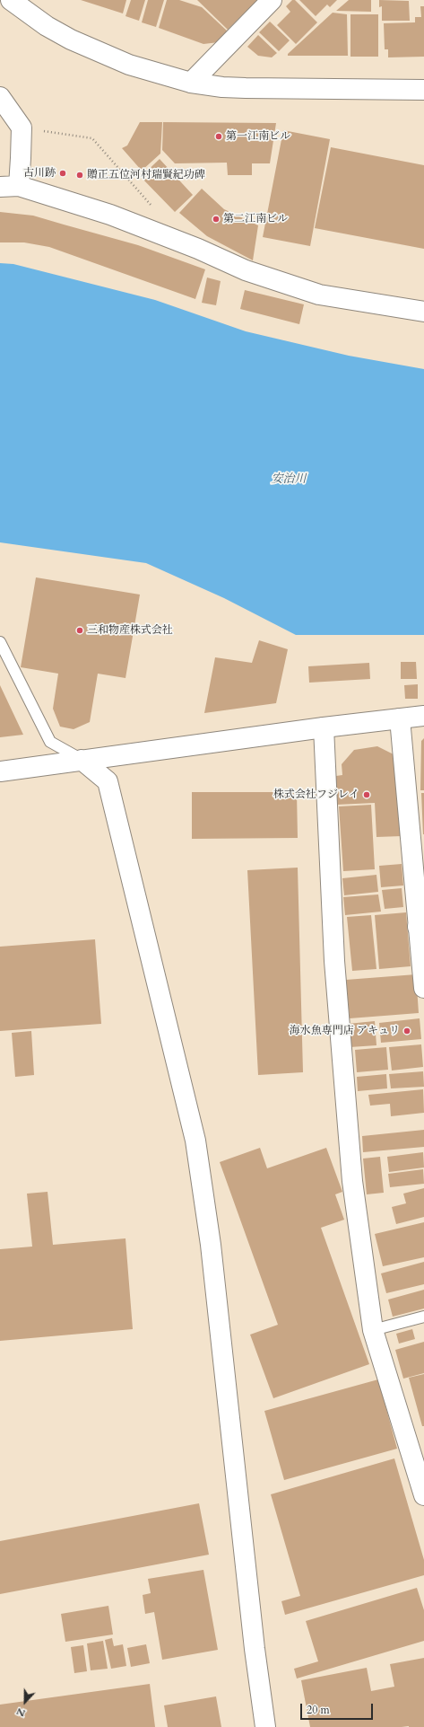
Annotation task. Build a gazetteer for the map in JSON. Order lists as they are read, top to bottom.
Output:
{
  "water": ["安治川"],
  "places": [
    "第一江南ビル",
    "古川跡",
    "贈正五位河村瑞賢紀功碑",
    "第二江南ビル",
    "三和物産株式会社",
    "株式会社フジレイ",
    "海水魚専門店 アキュリ"
  ],
  "scale_bar": "20 m",
  "north": "bottom"
}
